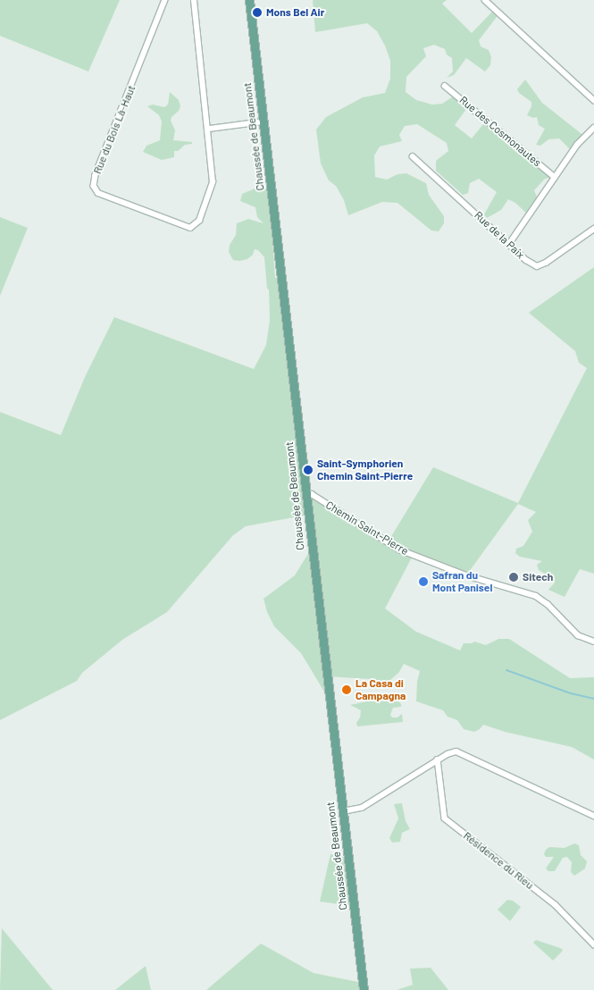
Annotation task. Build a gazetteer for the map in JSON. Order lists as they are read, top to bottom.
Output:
{
  "streets": {
    "main road": ["Chaussée de Beaumont"],
    "street": [
      "Rue du Bois Là-Haut",
      "Rue des Cosmonautes",
      "Rue de la Paix",
      "Chemin Saint-Pierre",
      "Résidence du Rieu"
    ]
  },
  "crossings": [
    ["Chaussée de Beaumont", "Chemin Saint-Pierre"]
  ],
  "places": [
    "Mons Bel Air",
    "Saint-Symphorien Chemin Saint-Pierre",
    "Sitech",
    "Safran du Mont Panisel",
    "La Casa di Campagna"
  ]
}
